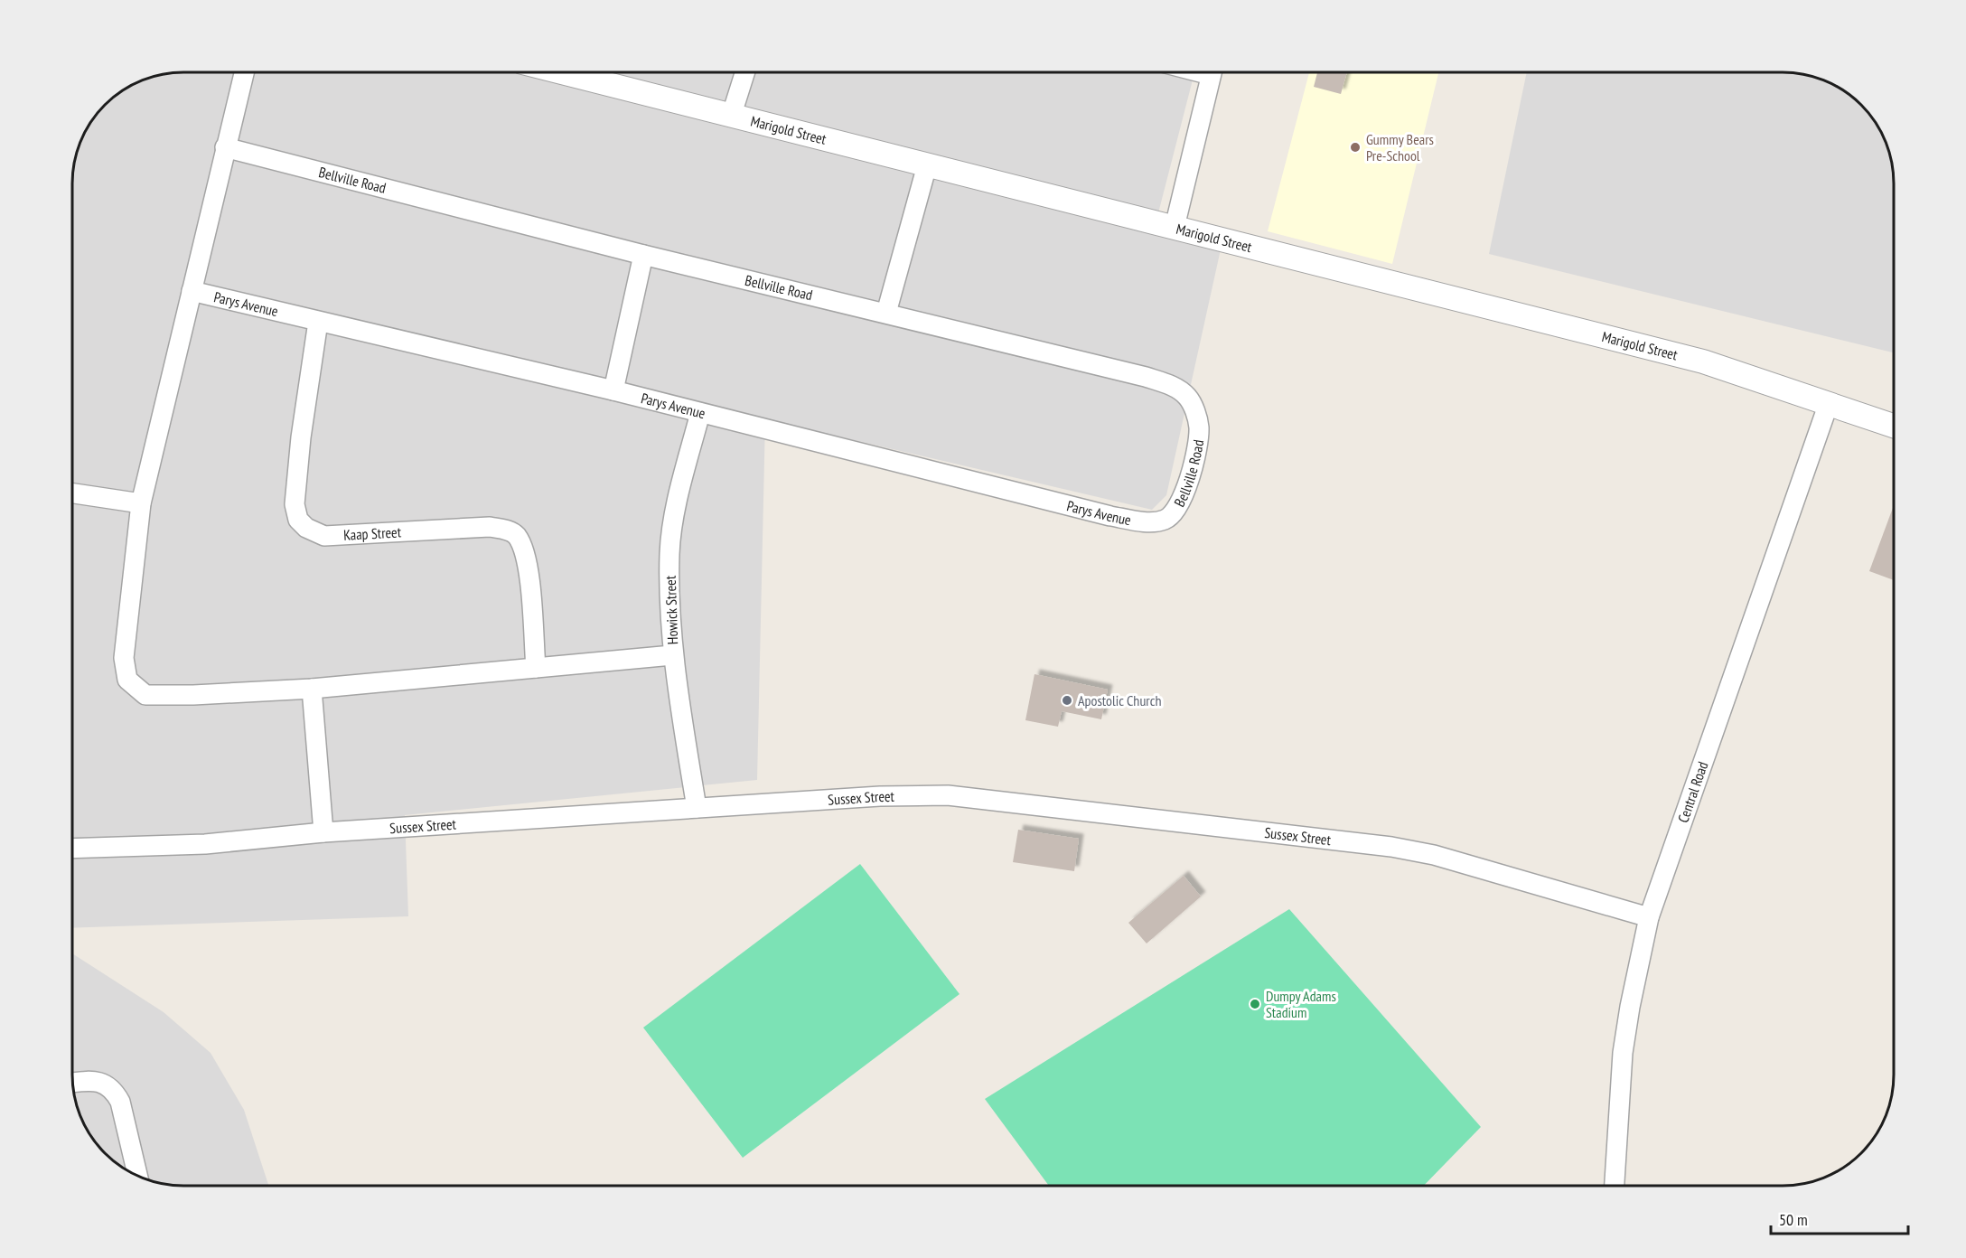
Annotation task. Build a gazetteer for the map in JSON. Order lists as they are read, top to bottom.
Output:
{
  "streets": {
    "street": [
      "Marigold Street",
      "Bellville Road",
      "Parys Avenue",
      "Kaap Street",
      "Howick Street",
      "Central Road",
      "Sussex Street"
    ]
  },
  "crossings": [
    ["Marigold Street", "Central Road"],
    ["Bellville Road", "Parys Avenue"],
    ["Parys Avenue", "Kaap Street"],
    ["Parys Avenue", "Howick Street"],
    ["Howick Street", "Sussex Street"],
    ["Central Road", "Sussex Street"]
  ],
  "places": ["Gummy Bears Pre-School", "Apostolic Church", "Dumpy Adams Stadium"],
  "scale_bar": "50 m"
}
